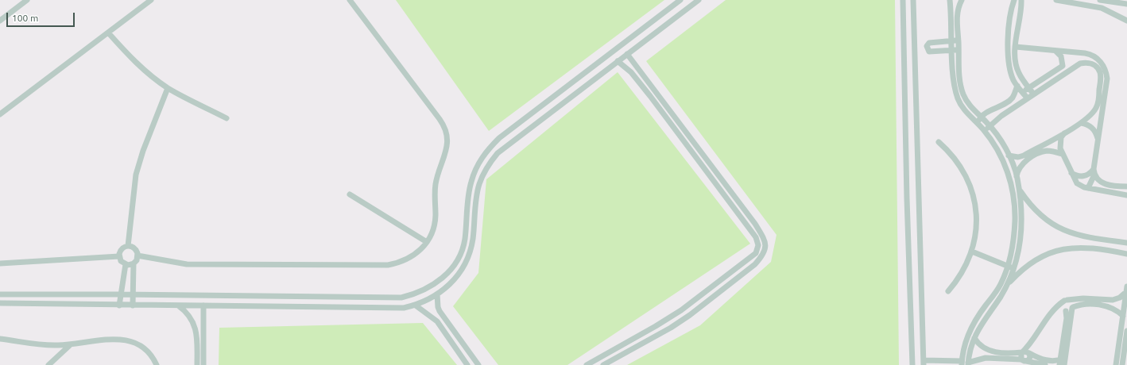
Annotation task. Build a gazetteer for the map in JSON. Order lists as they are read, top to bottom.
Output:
{
  "scale_bar": "100 m"
}
